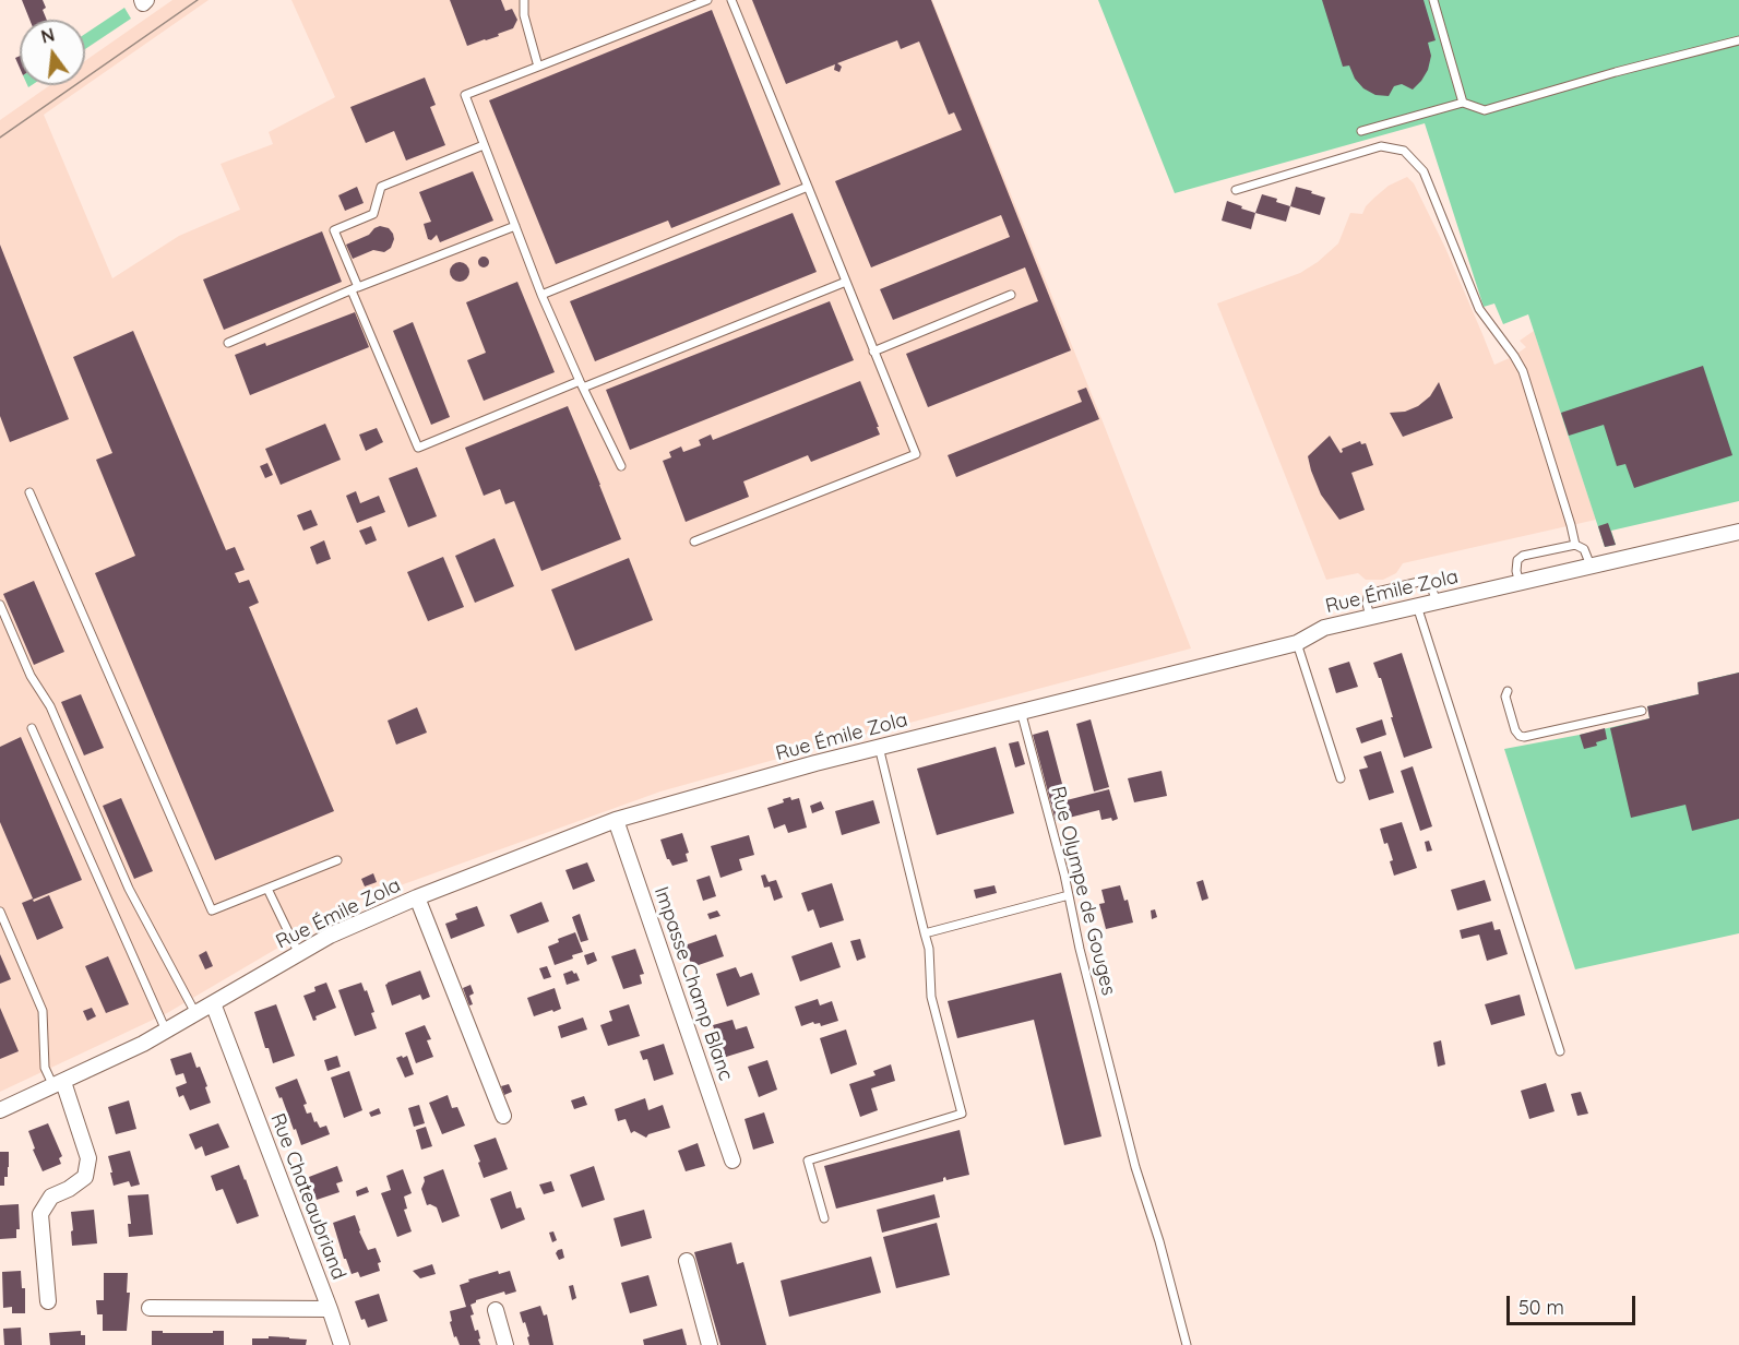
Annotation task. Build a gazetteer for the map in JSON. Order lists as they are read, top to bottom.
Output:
{
  "streets": {
    "street": ["Rue Émile Zola", "Impasse Champ Blanc", "Rue Chateaubriand"],
    "lane": ["Rue Olympe de Gouges"]
  },
  "crossings": [
    ["Rue Émile Zola", "Rue Olympe de Gouges"],
    ["Rue Émile Zola", "Impasse Champ Blanc"],
    ["Rue Émile Zola", "Rue Chateaubriand"]
  ],
  "scale_bar": "50 m",
  "north": "top"
}
